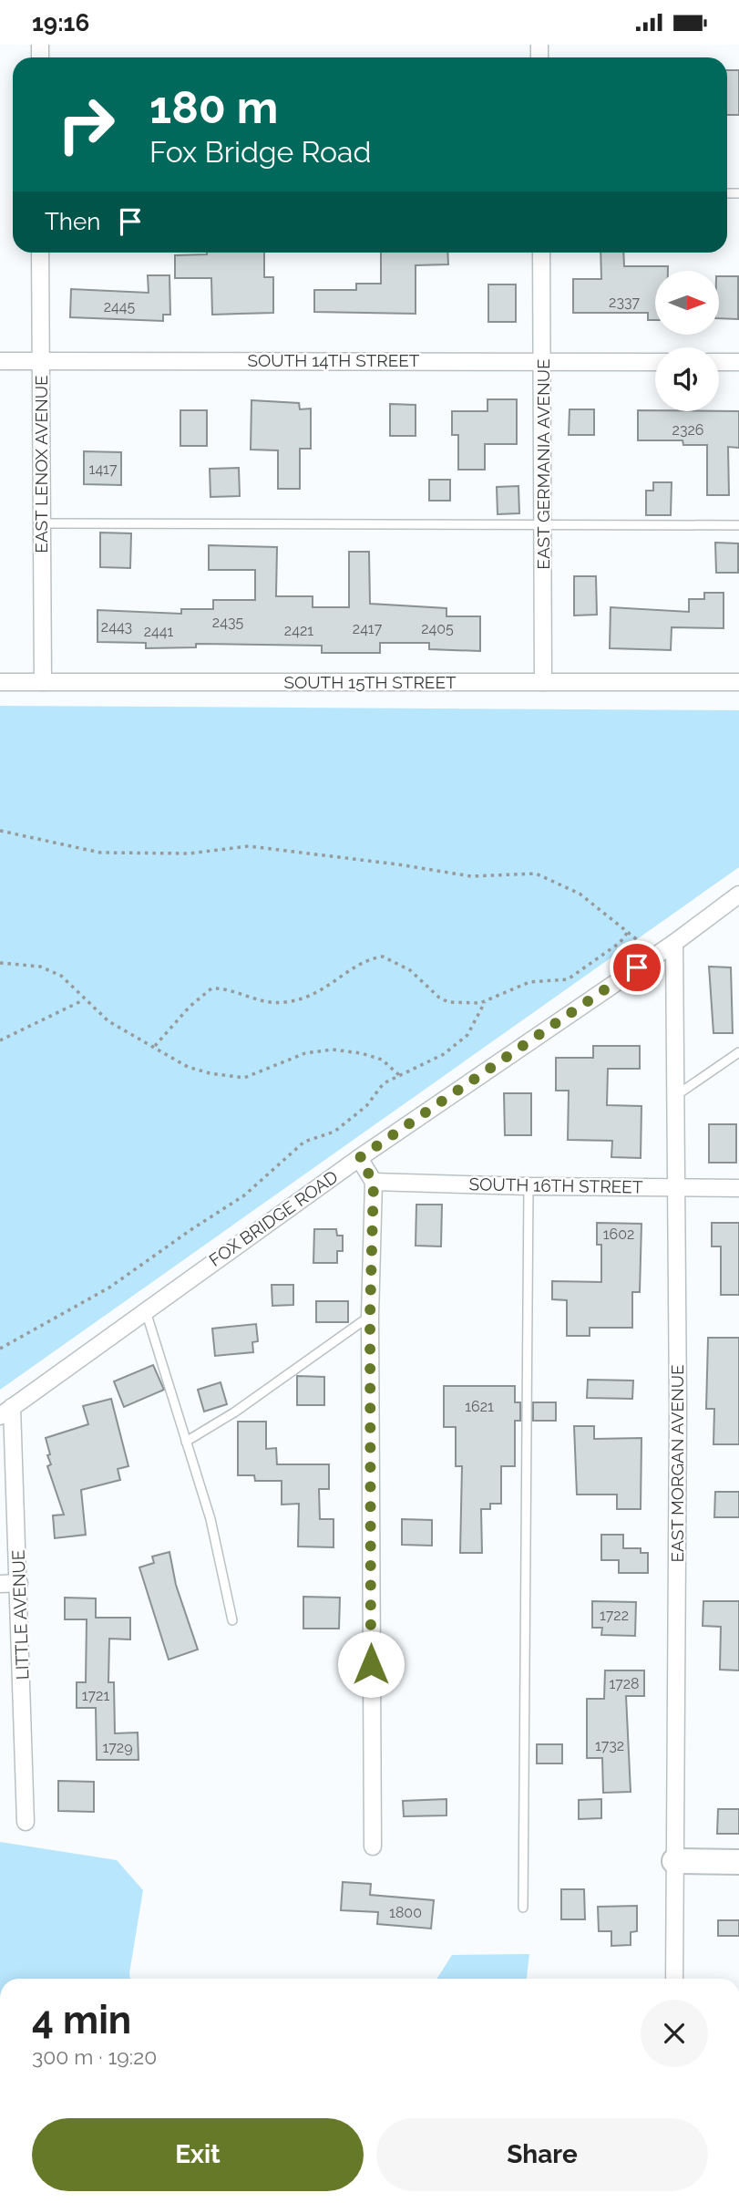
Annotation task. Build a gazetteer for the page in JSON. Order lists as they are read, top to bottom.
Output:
{
  "streets": {
    "street": [
      "SOUTH 14TH STREET",
      "EAST LENOX AVENUE",
      "EAST GERMANIA AVENUE",
      "SOUTH 15TH STREET",
      "SOUTH 16TH STREET",
      "FOX BRIDGE ROAD",
      "EAST MORGAN AVENUE",
      "LITTLE AVENUE"
    ]
  },
  "crossings": [
    ["SOUTH 14TH STREET", "EAST LENOX AVENUE"],
    ["SOUTH 14TH STREET", "EAST GERMANIA AVENUE"],
    ["EAST LENOX AVENUE", "SOUTH 15TH STREET"],
    ["EAST GERMANIA AVENUE", "SOUTH 15TH STREET"],
    ["SOUTH 16TH STREET", "EAST MORGAN AVENUE"],
    ["FOX BRIDGE ROAD", "EAST MORGAN AVENUE"],
    ["FOX BRIDGE ROAD", "LITTLE AVENUE"]
  ],
  "house_numbers": [
    "2337",
    "2445",
    "2326",
    "1417",
    "2435",
    "2443",
    "2417",
    "2405",
    "2421",
    "2441",
    "1602",
    "1621",
    "1722",
    "1728",
    "1721",
    "1732",
    "1729",
    "1800"
  ],
  "north": "right",
  "page": {
    "status": "19:16",
    "turn": ["180 m", "Fox Bridge Road"],
    "then": "Then",
    "heading": ["4 min", "300 m · 19:20"],
    "buttons": ["Exit", "Share"]
  }
}
